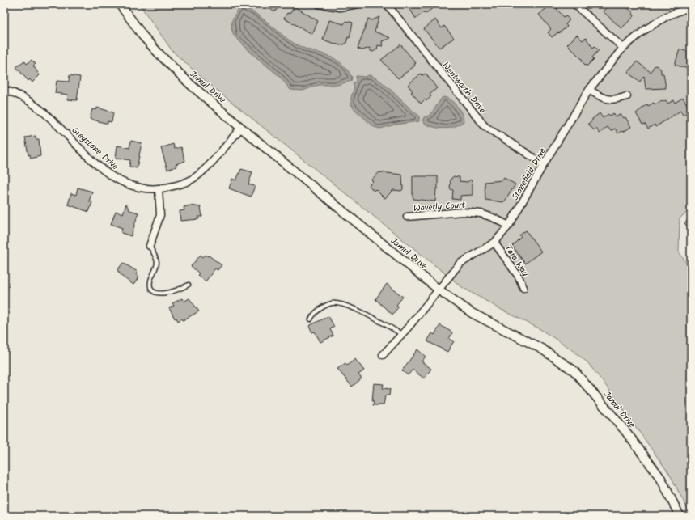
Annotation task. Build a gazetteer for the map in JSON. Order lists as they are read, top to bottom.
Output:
{
  "streets": {
    "street": [
      "Jamul Drive",
      "Wentworth Drive",
      "Greystone Drive",
      "Stonefield Drive",
      "Waverly Court",
      "Tara Way"
    ]
  },
  "crossings": [
    ["Jamul Drive", "Greystone Drive"],
    ["Jamul Drive", "Stonefield Drive"],
    ["Wentworth Drive", "Stonefield Drive"],
    ["Stonefield Drive", "Waverly Court"],
    ["Stonefield Drive", "Tara Way"]
  ]
}
